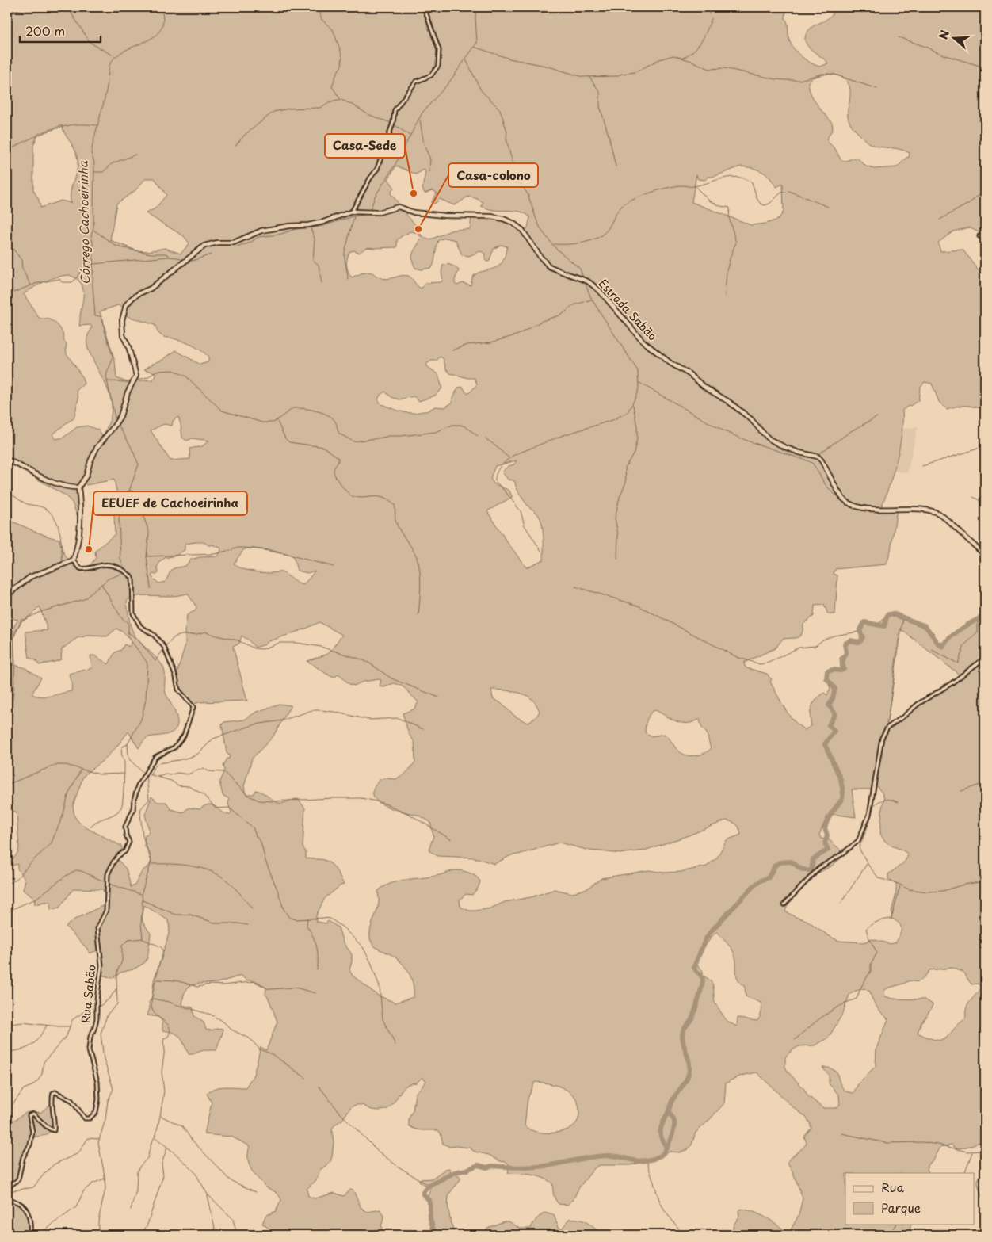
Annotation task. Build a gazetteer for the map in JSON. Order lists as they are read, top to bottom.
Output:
{
  "streets": {
    "street": ["Estrada Sabäo", "Rua Sabäo"]
  },
  "water": ["Córrego Cachoeirinha"],
  "places": ["Casa-Sede", "Casa-colono", "EEUEF de Cachoeirinha"],
  "legend": ["Rua", "Parque"],
  "scale_bar": "200 m",
  "north": "left"
}
